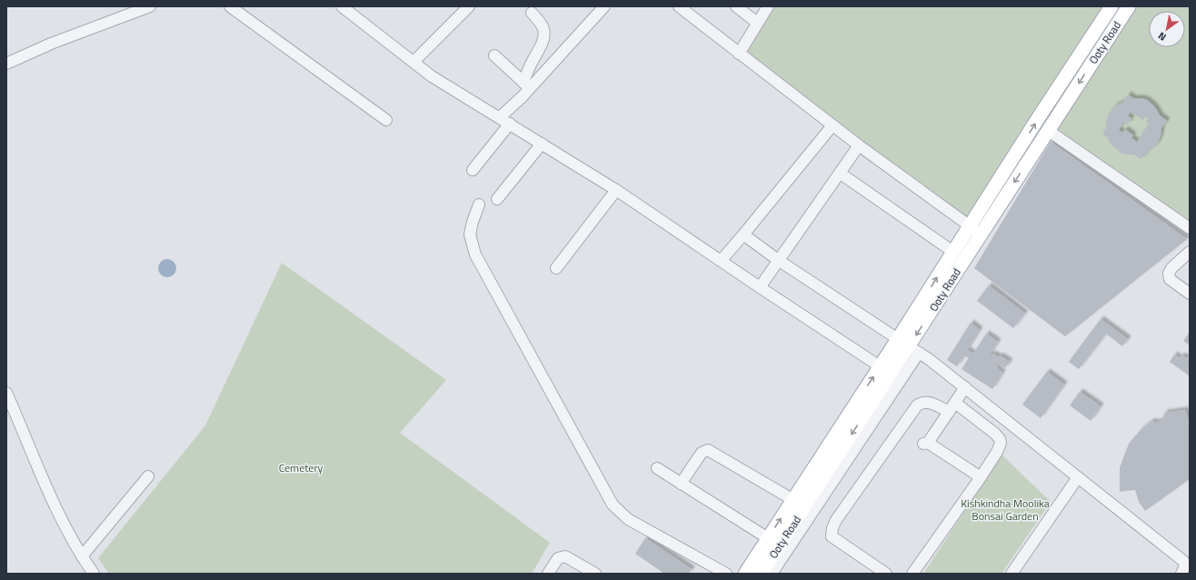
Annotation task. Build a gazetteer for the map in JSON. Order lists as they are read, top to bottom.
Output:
{
  "streets": {
    "main road": ["Ooty Road"]
  },
  "parks": ["Cemetery", "Kishkindha Moolika Bonsai Garden"],
  "north": "bottom left"
}
